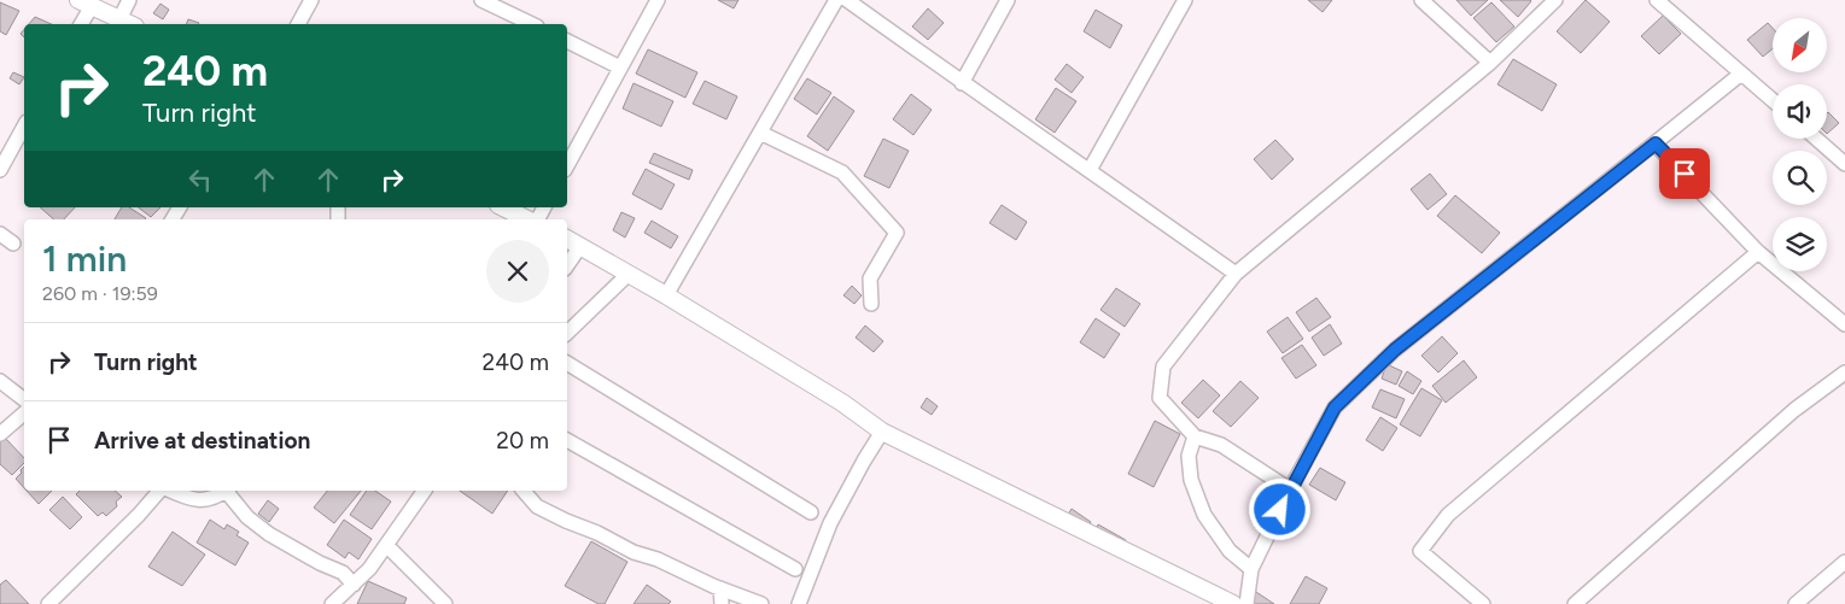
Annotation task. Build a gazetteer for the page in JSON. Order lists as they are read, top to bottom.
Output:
{
  "north": "bottom left",
  "page": {
    "turn": ["240 m", "Turn right"],
    "heading": ["1 min", "260 m · 19:59"],
    "list": [
      {
        "name": "Turn right",
        "value": "240 m"
      },
      {
        "name": "Arrive at destination",
        "value": "20 m"
      }
    ]
  }
}
